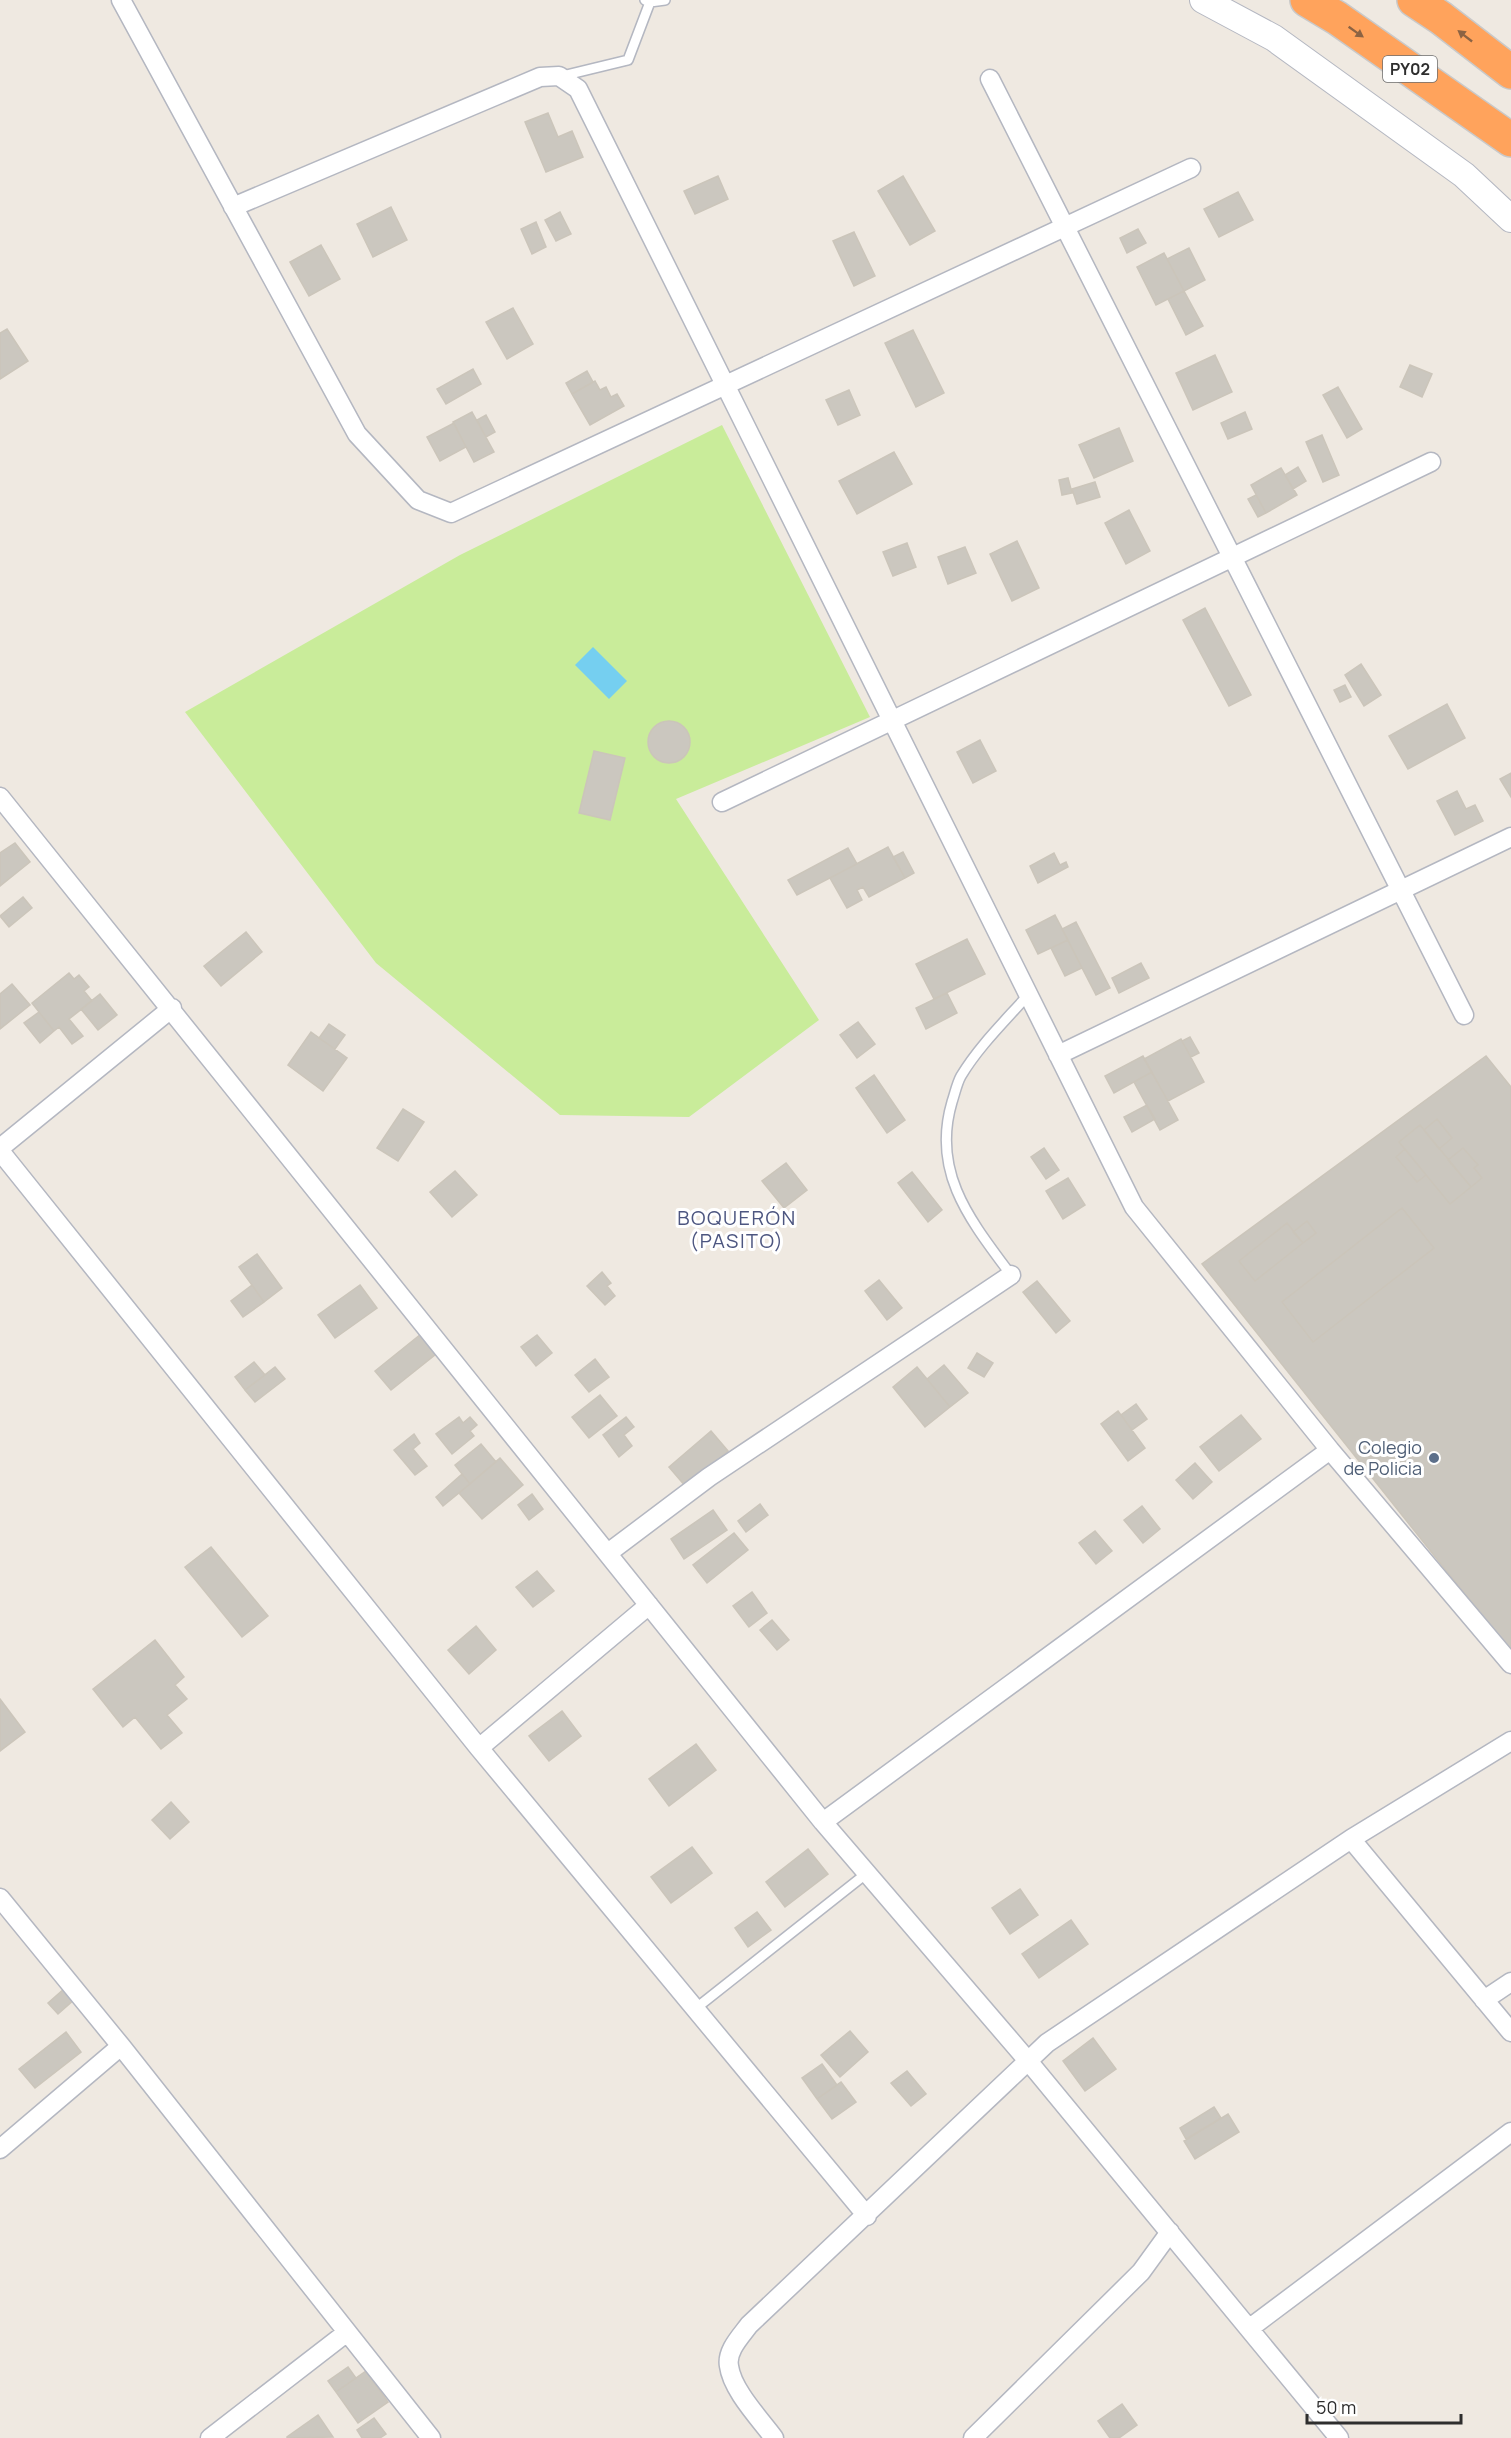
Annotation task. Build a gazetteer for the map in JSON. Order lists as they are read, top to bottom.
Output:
{
  "streets": {
    "highway": ["PY02"]
  },
  "districts": ["BOQUERÓN (PASITO)"],
  "places": ["Colegio de Policia"],
  "scale_bar": "50 m"
}
